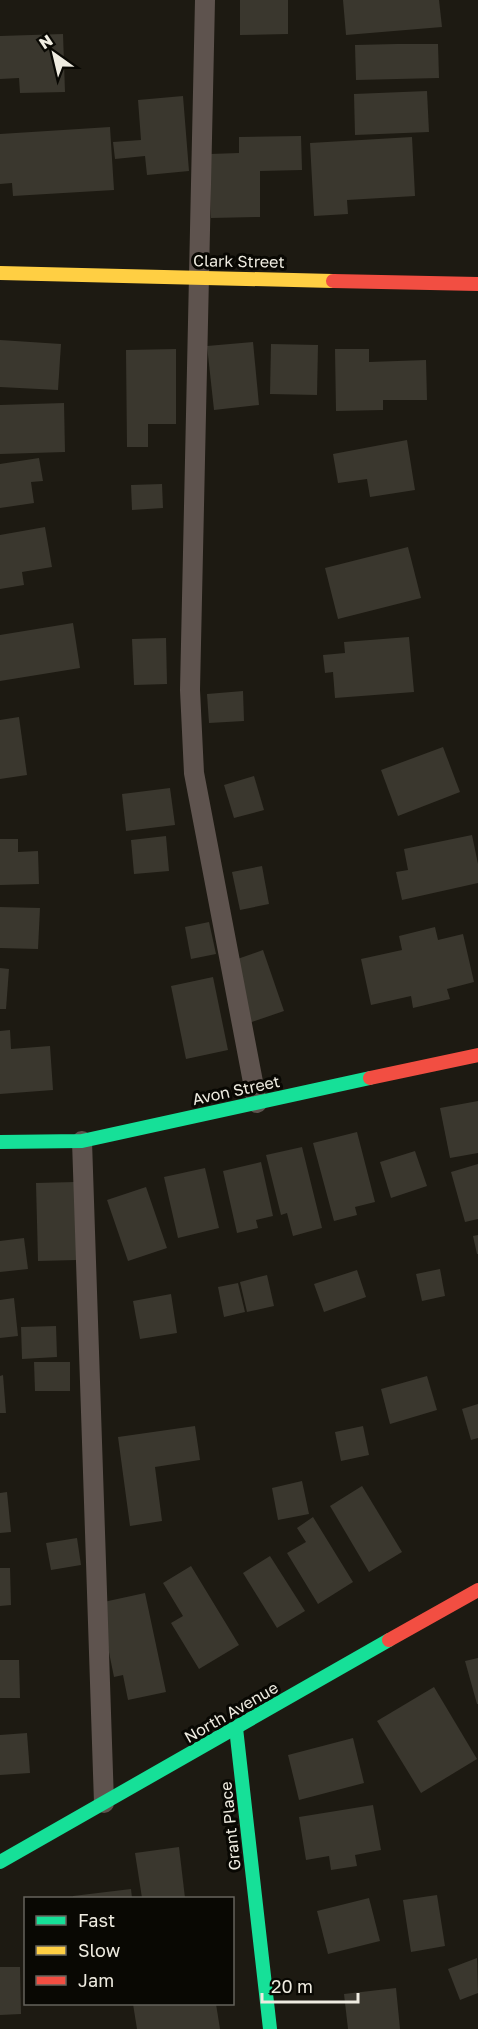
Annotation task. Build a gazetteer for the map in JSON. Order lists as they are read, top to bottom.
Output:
{
  "streets": {
    "street": [
      "Clark Street",
      "Avon Street",
      "North Avenue",
      "Grant Place"
    ]
  },
  "crossings": [
    ["North Avenue", "Grant Place"]
  ],
  "legend": ["Fast", "Slow", "Jam"],
  "scale_bar": "20 m",
  "north": "top left"
}
